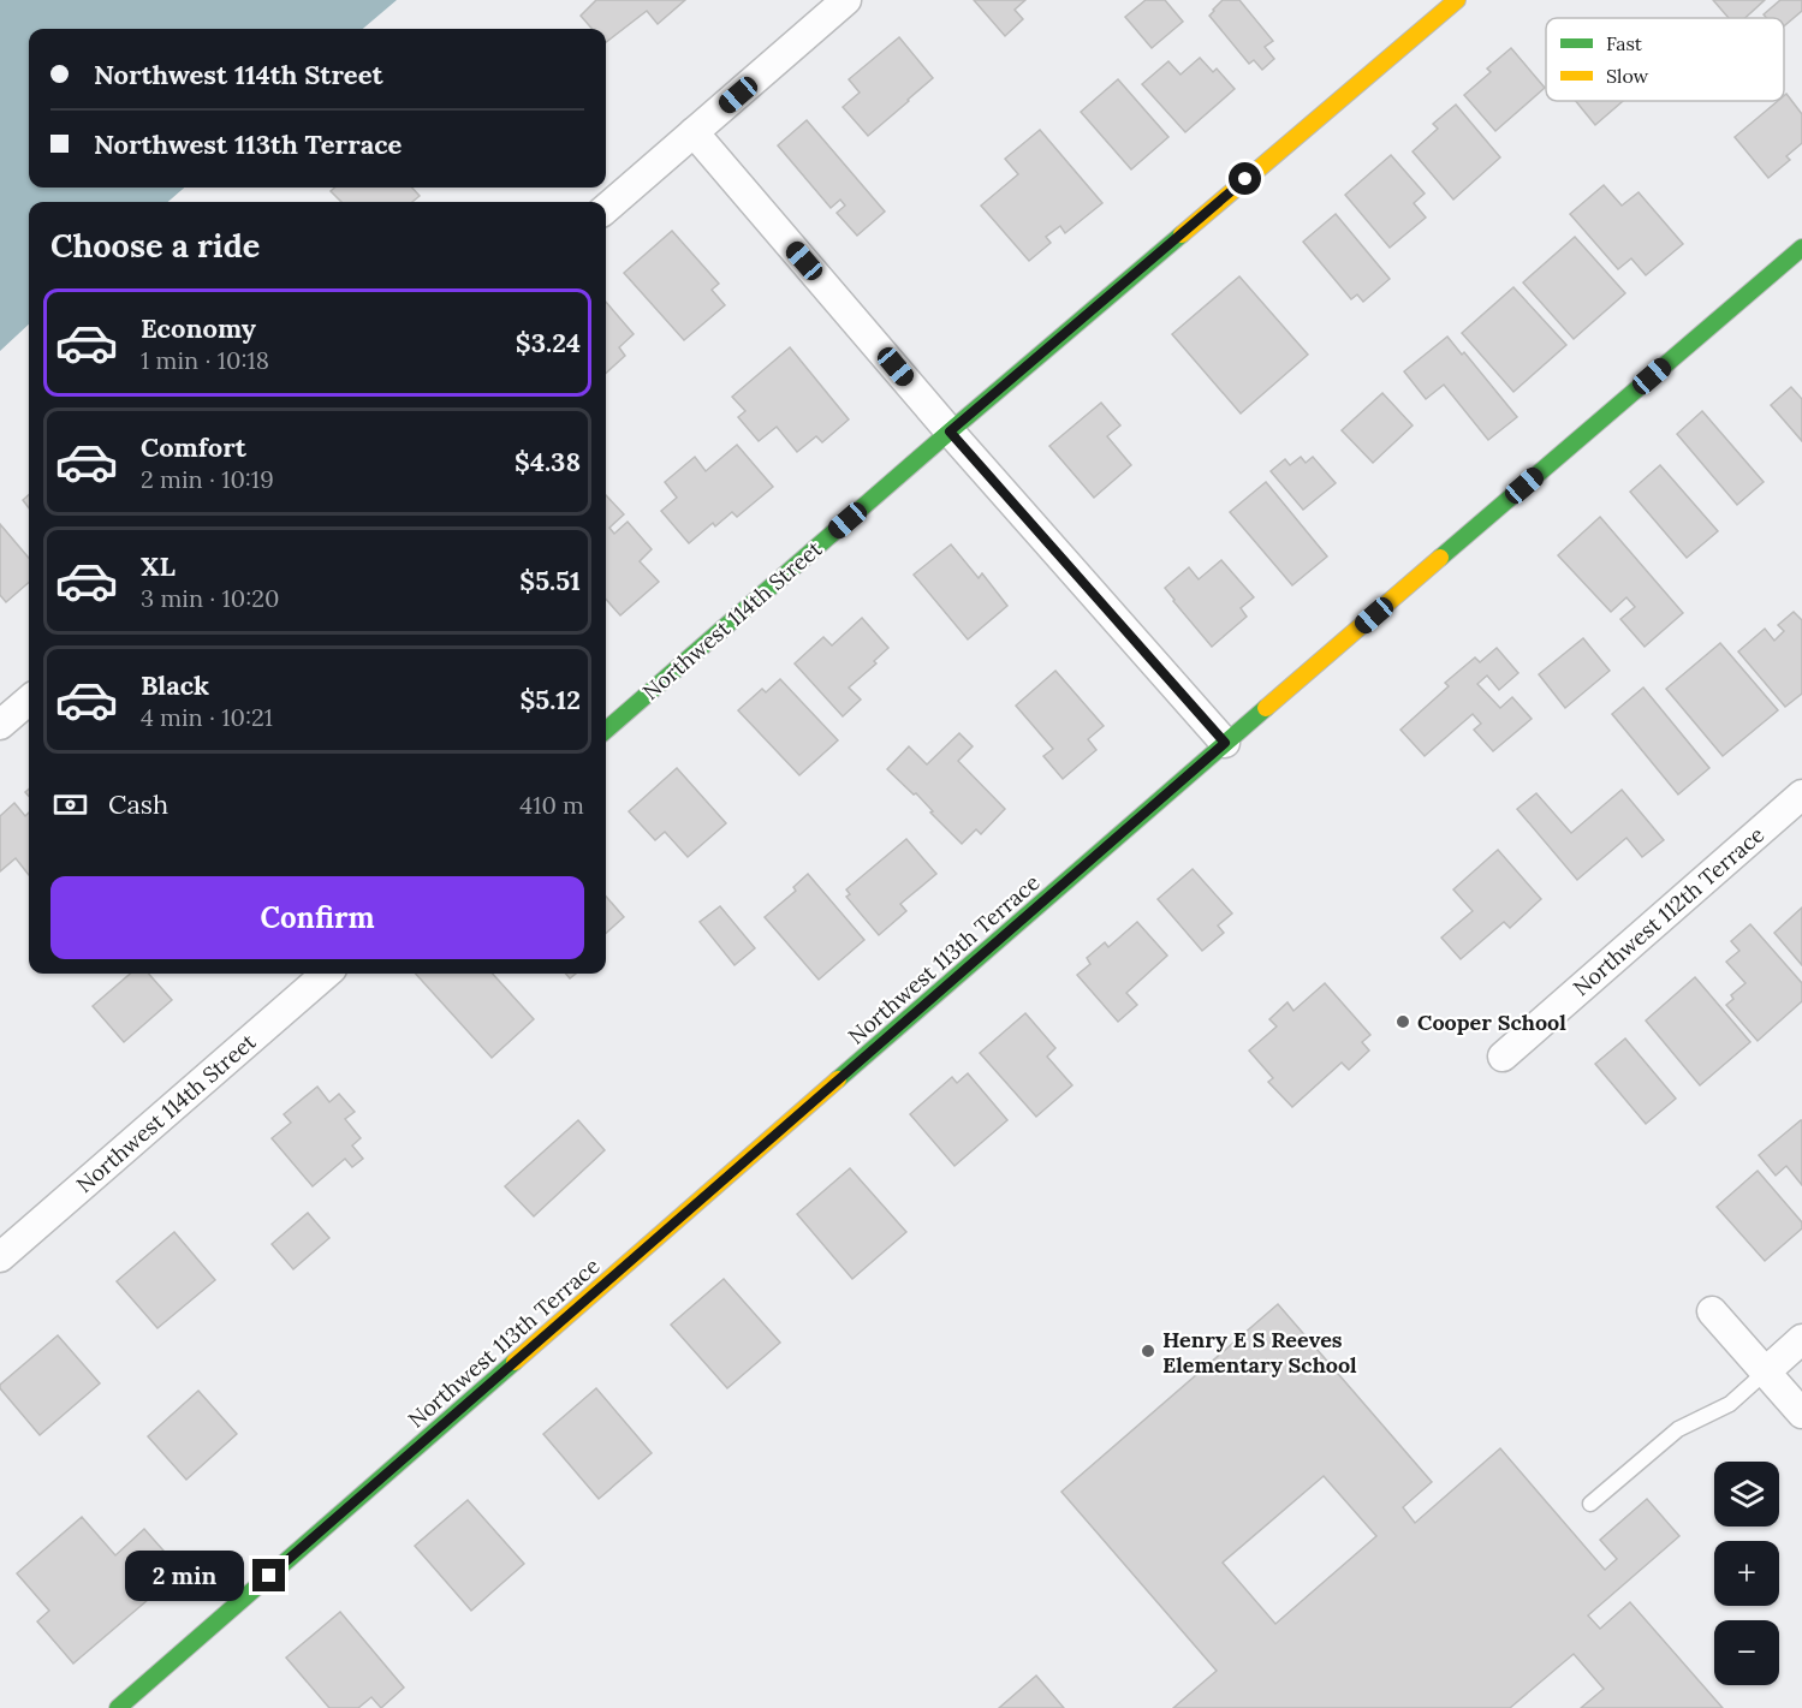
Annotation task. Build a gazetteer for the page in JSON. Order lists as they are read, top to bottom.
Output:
{
  "streets": {
    "street": ["Northwest 114th Street", "Northwest 112th Terrace", "Northwest 113th Terrace"]
  },
  "places": ["Cooper School", "Henry E S Reeves Elementary School"],
  "legend": ["Fast", "Slow"],
  "page": {
    "banner": ["Northwest 114th Street", "Northwest 113th Terrace"],
    "heading": "Choose a ride",
    "list": [
      {
        "name": "Economy",
        "note": "1 min · 10:18",
        "value": "$3.24"
      },
      {
        "name": "Comfort",
        "note": "2 min · 10:19",
        "value": "$4.38"
      },
      {
        "name": "XL",
        "note": "3 min · 10:20",
        "value": "$5.51"
      },
      {
        "name": "Black",
        "note": "4 min · 10:21",
        "value": "$5.12"
      }
    ],
    "pay": ["Cash", "410 m"],
    "buttons": "Confirm",
    "map_buttons": ["+", "−"],
    "bubble": "2 min"
  }
}
